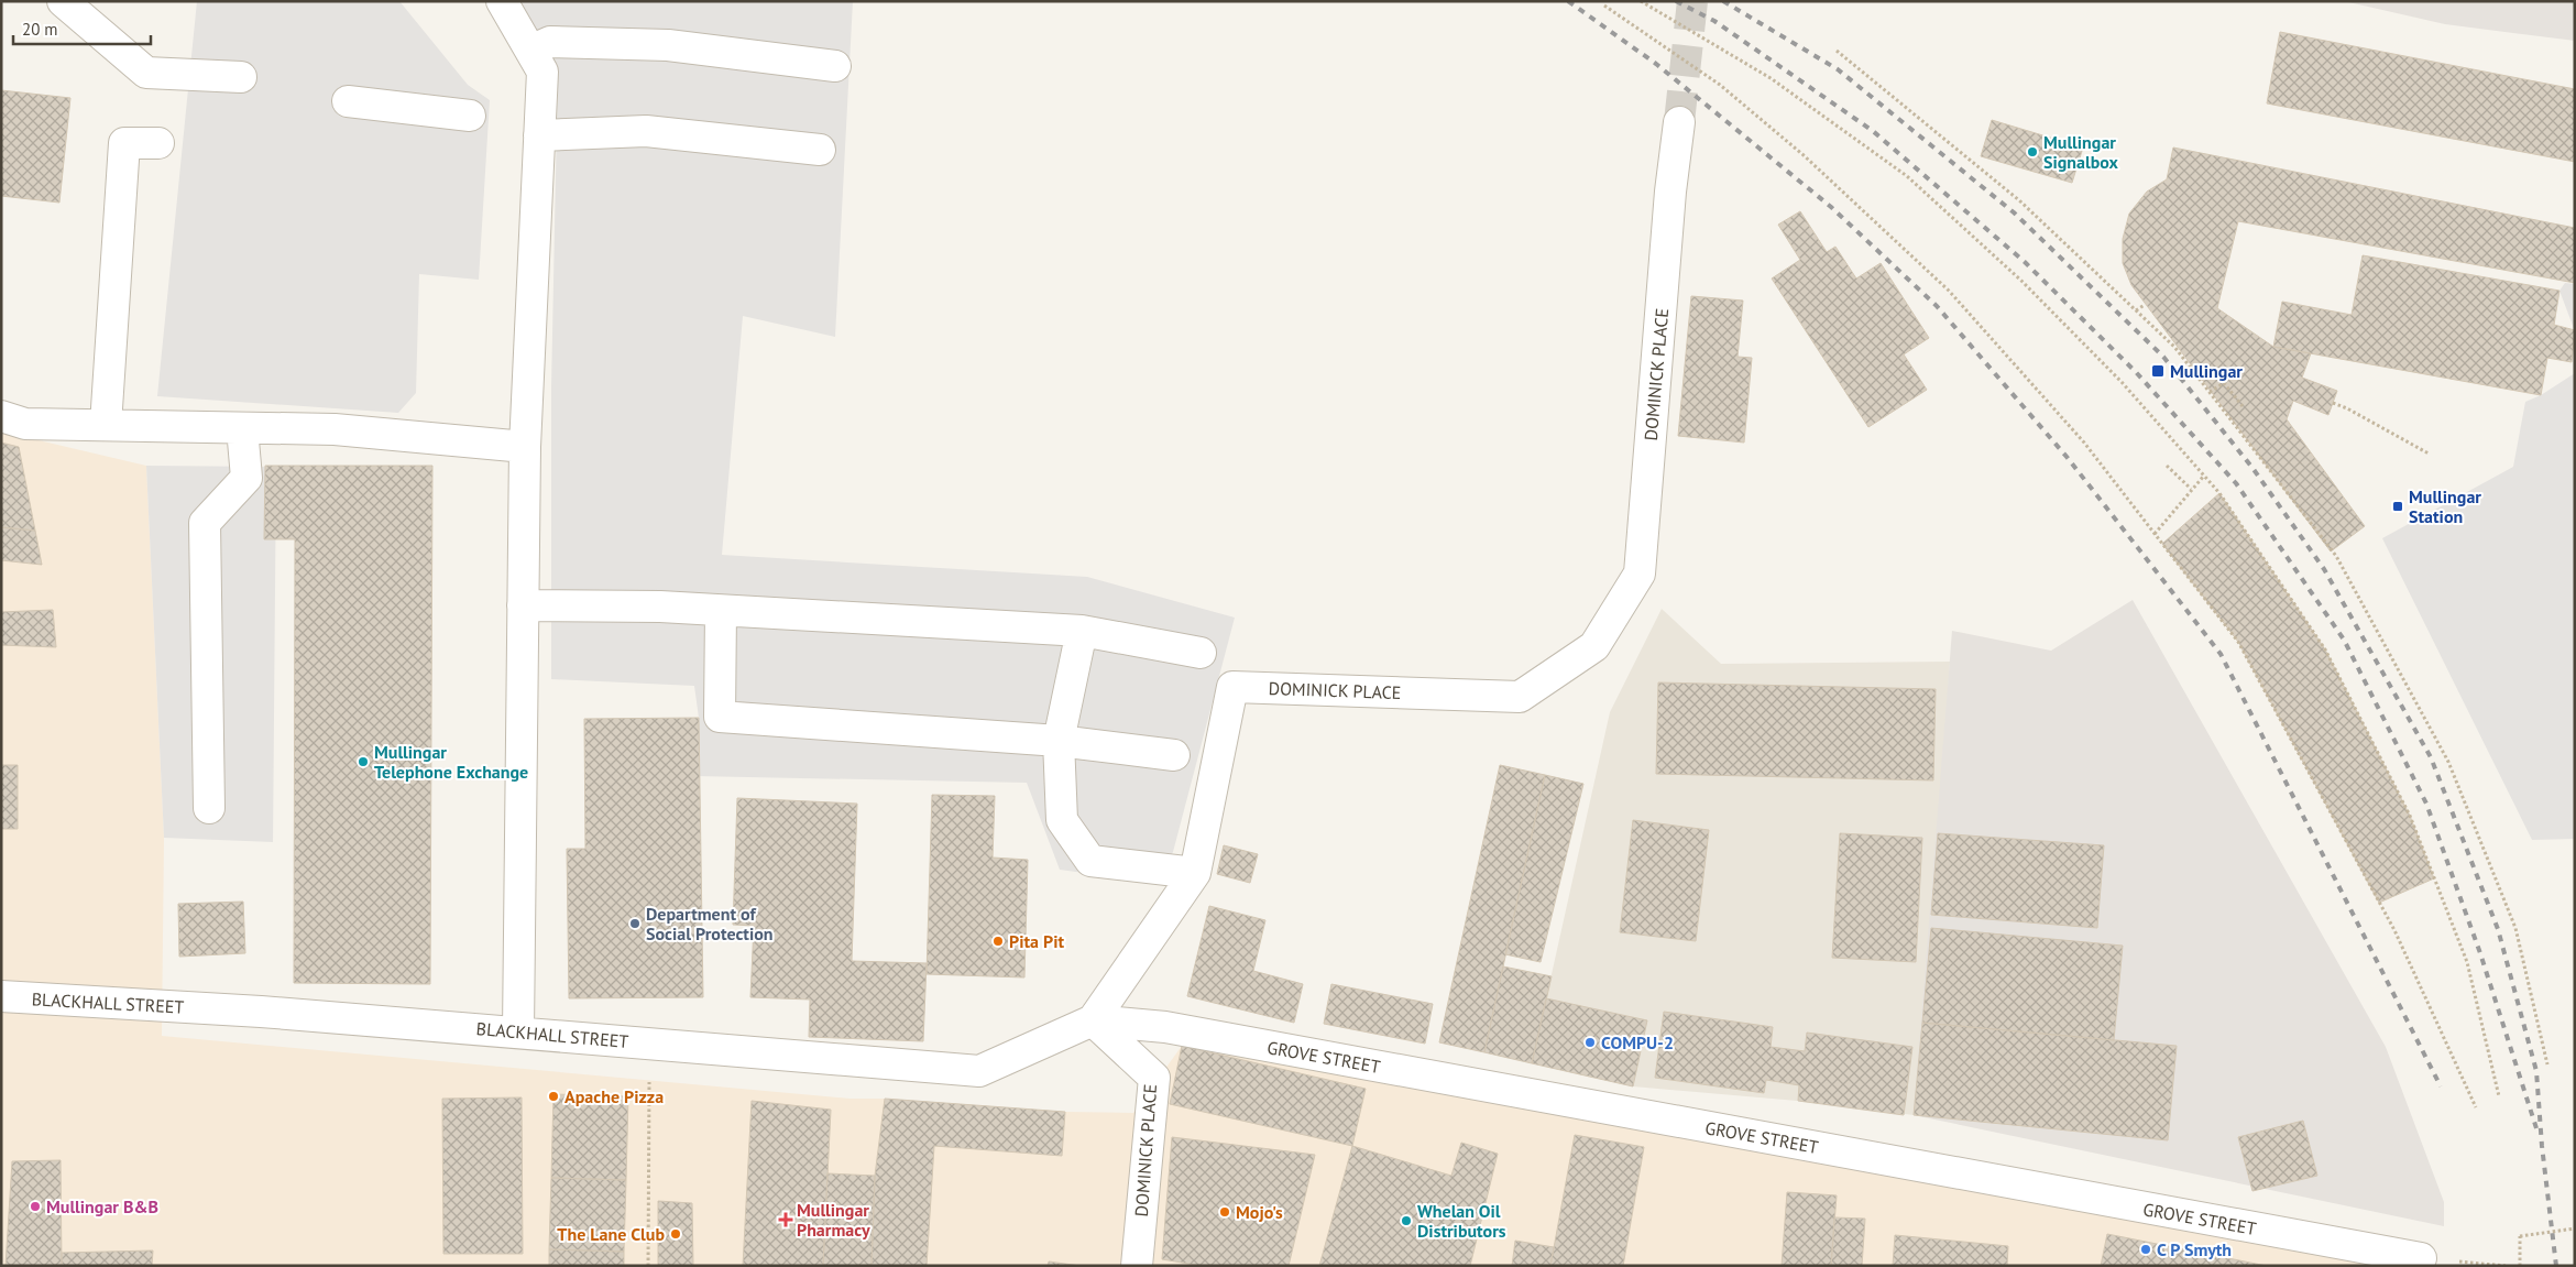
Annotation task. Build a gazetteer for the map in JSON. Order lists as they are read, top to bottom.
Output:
{
  "streets": {
    "street": ["DOMINICK PLACE", "BLACKHALL STREET", "GROVE STREET"]
  },
  "crossings": [
    ["DOMINICK PLACE", "BLACKHALL STREET"],
    ["DOMINICK PLACE", "GROVE STREET"],
    ["BLACKHALL STREET", "GROVE STREET"]
  ],
  "places": {
    "other": [
      "Mullingar Signalbox",
      "Mullingar Telephone Exchange",
      "Department of Social Protection",
      "Pita Pit",
      "COMPU-2",
      "Apache Pizza",
      "Mullingar B&B",
      "Mojo's",
      "Whelan Oil Distributors",
      "The Lane Club",
      "C P Smyth"
    ],
    "transit": ["Mullingar", "Mullingar Station"],
    "health": ["Mullingar Pharmacy"]
  },
  "scale_bar": "20 m"
}
